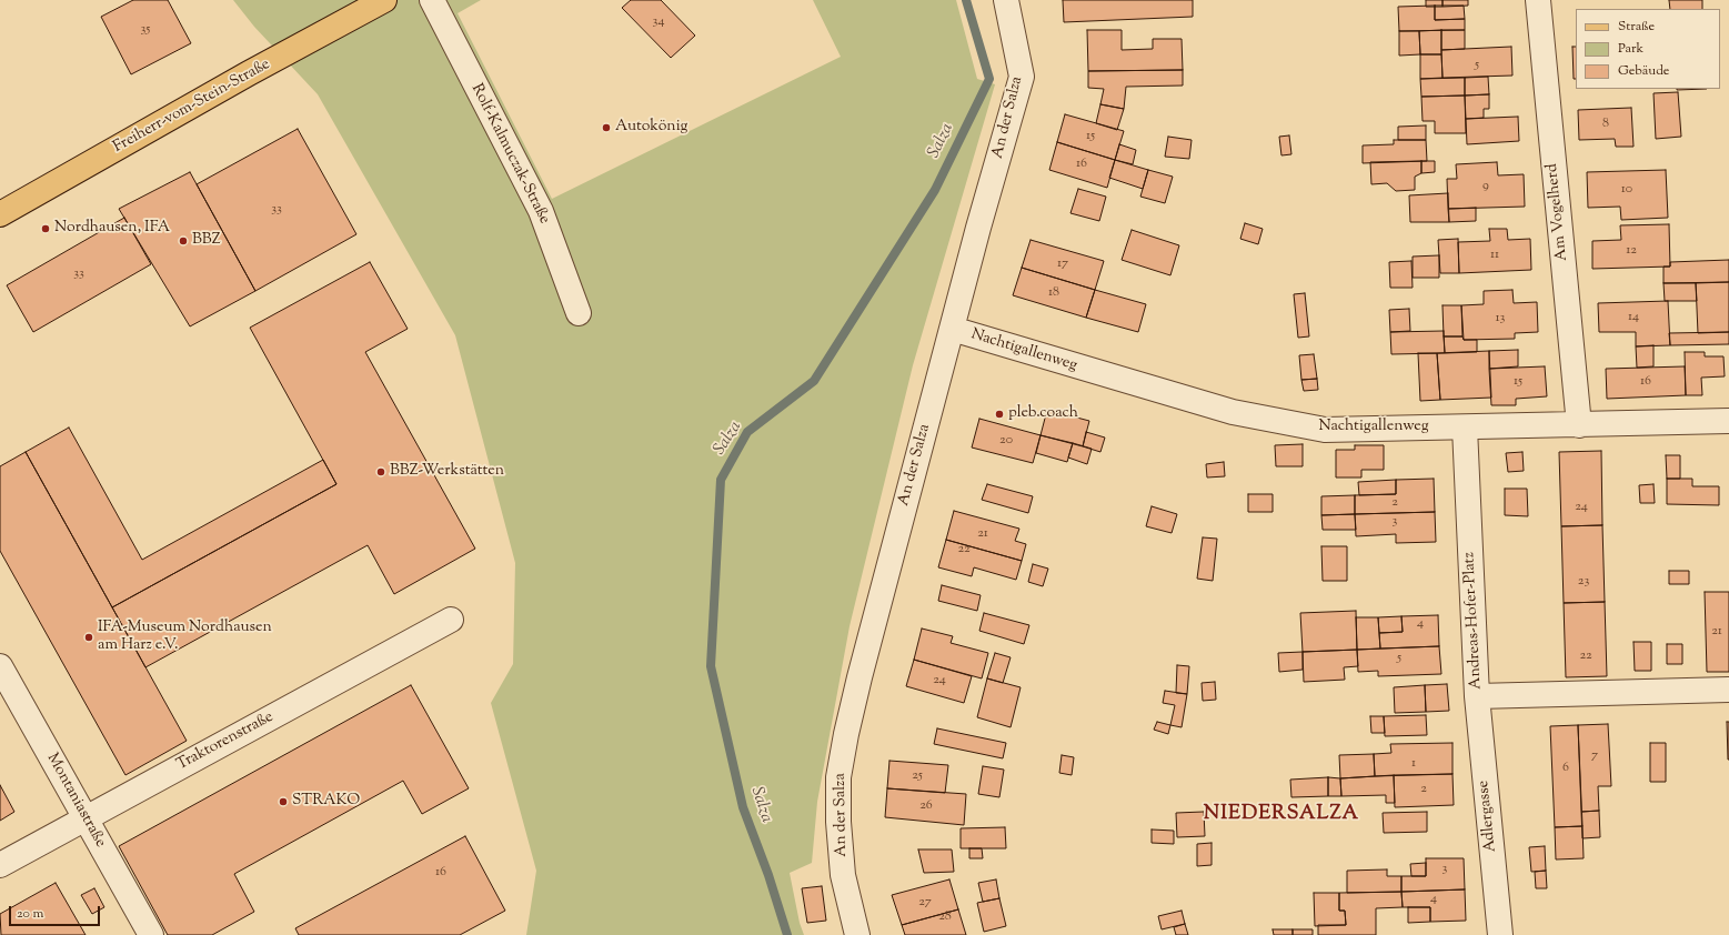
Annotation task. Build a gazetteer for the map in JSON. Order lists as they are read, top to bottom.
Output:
{
  "streets": {
    "main road": ["Freiherr-vom-Stein-Straße"],
    "street": [
      "An der Salza",
      "Rolf-Kalmuczak-Straße",
      "Am Vogelherd",
      "Nachtigallenweg",
      "Andreas-Hofer-Platz",
      "Traktorenstraße",
      "Montaniastraße",
      "Adlergasse"
    ]
  },
  "crossings": [
    ["An der Salza", "Nachtigallenweg"],
    ["Am Vogelherd", "Nachtigallenweg"],
    ["Nachtigallenweg", "Andreas-Hofer-Platz"],
    ["Andreas-Hofer-Platz", "Adlergasse"],
    ["Traktorenstraße", "Montaniastraße"]
  ],
  "districts": ["NIEDERSALZA"],
  "water": ["Salza"],
  "places": [
    "Autokönig",
    "Nordhausen, IFA",
    "BBZ",
    "pleb.coach",
    "BBZ-Werkstätten",
    "IFA-Museum Nordhausen am Harz e.V.",
    "STRAKO"
  ],
  "house_numbers": [
    "34",
    "35",
    "5",
    "8",
    "15",
    "16",
    "9",
    "10",
    "33",
    "12",
    "11",
    "17",
    "33",
    "18",
    "14",
    "13",
    "15",
    "16",
    "20",
    "2",
    "24",
    "3",
    "21",
    "22",
    "23",
    "4",
    "21",
    "22",
    "5",
    "24",
    "7",
    "1",
    "6",
    "25",
    "2",
    "26",
    "3",
    "16",
    "4",
    "27",
    "28"
  ],
  "legend": ["Straße", "Park", "Gebäude"],
  "scale_bar": "20 m"
}
